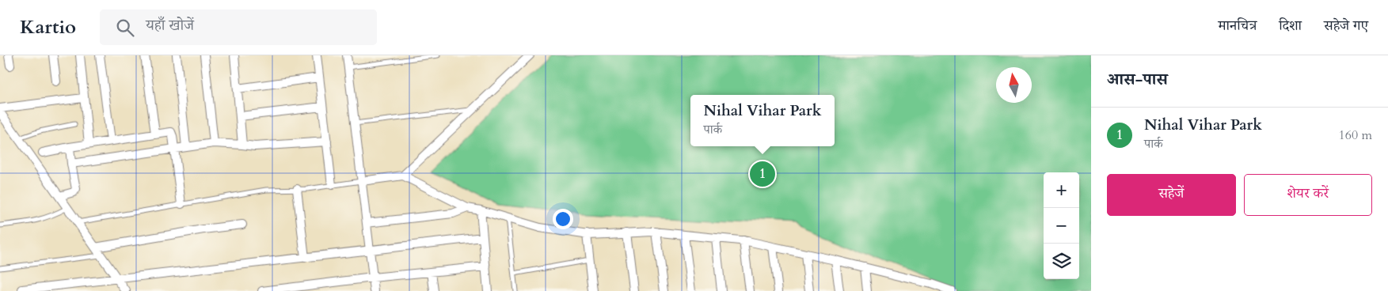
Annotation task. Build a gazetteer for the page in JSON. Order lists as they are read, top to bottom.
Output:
{
  "north": "top",
  "page": {
    "header": "Kartio",
    "search": "यहाँ खोजें",
    "nav": ["मानचित्र", "दिशा", "सहेजे गए"],
    "heading": "आस-पास",
    "popup": ["Nihal Vihar Park", "पार्क"],
    "list": [
      {
        "mark": "1",
        "name": "Nihal Vihar Park",
        "note": "पार्क",
        "value": "160 m"
      }
    ],
    "pins": "1",
    "buttons": ["सहेजें", "शेयर करें"],
    "map_buttons": ["+", "−"]
  }
}
